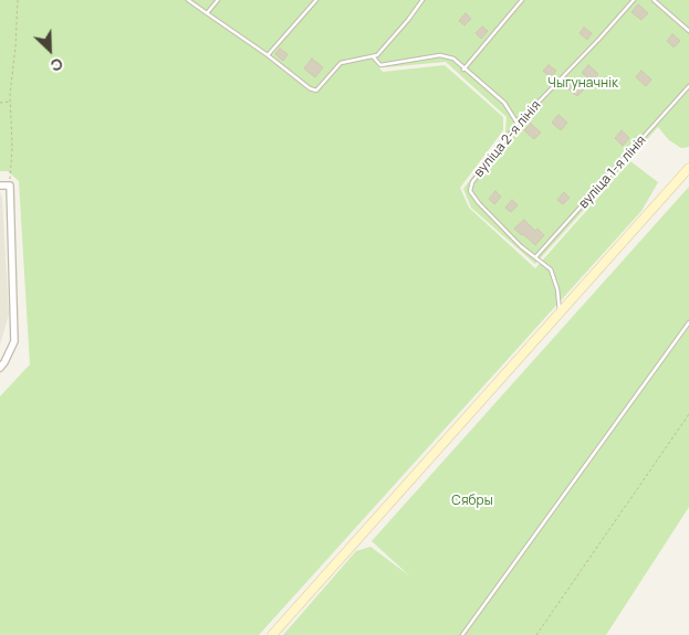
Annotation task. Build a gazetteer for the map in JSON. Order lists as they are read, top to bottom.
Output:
{
  "streets": {
    "lane": ["вуліца 2-я лінія", "вуліца 1-я лінія"]
  },
  "crossings": [
    ["вуліца 2-я лінія", "вуліца 1-я лінія"]
  ],
  "parks": ["Чыгуначнік", "Сябры"],
  "north": "bottom right"
}
